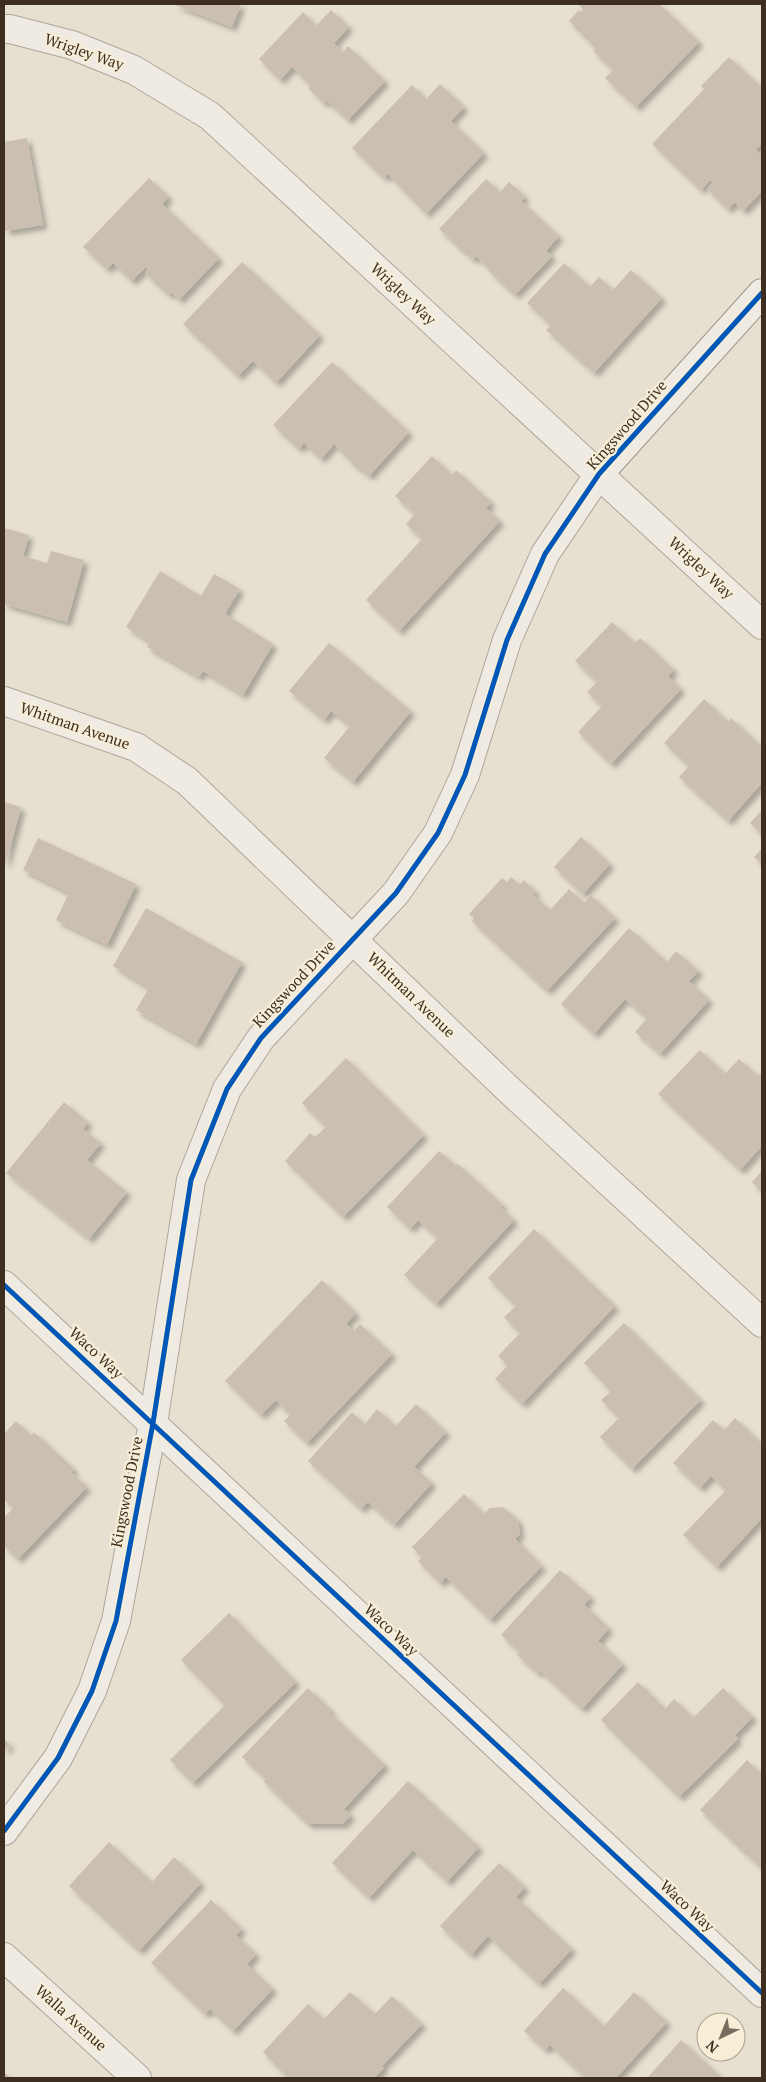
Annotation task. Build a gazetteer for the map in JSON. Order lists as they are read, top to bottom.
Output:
{
  "streets": {
    "street": [
      "Wrigley Way",
      "Kingswood Drive",
      "Whitman Avenue",
      "Waco Way",
      "Walla Avenue"
    ]
  },
  "crossings": [
    ["Wrigley Way", "Kingswood Drive"],
    ["Kingswood Drive", "Whitman Avenue"],
    ["Kingswood Drive", "Waco Way"]
  ],
  "north": "bottom left"
}
